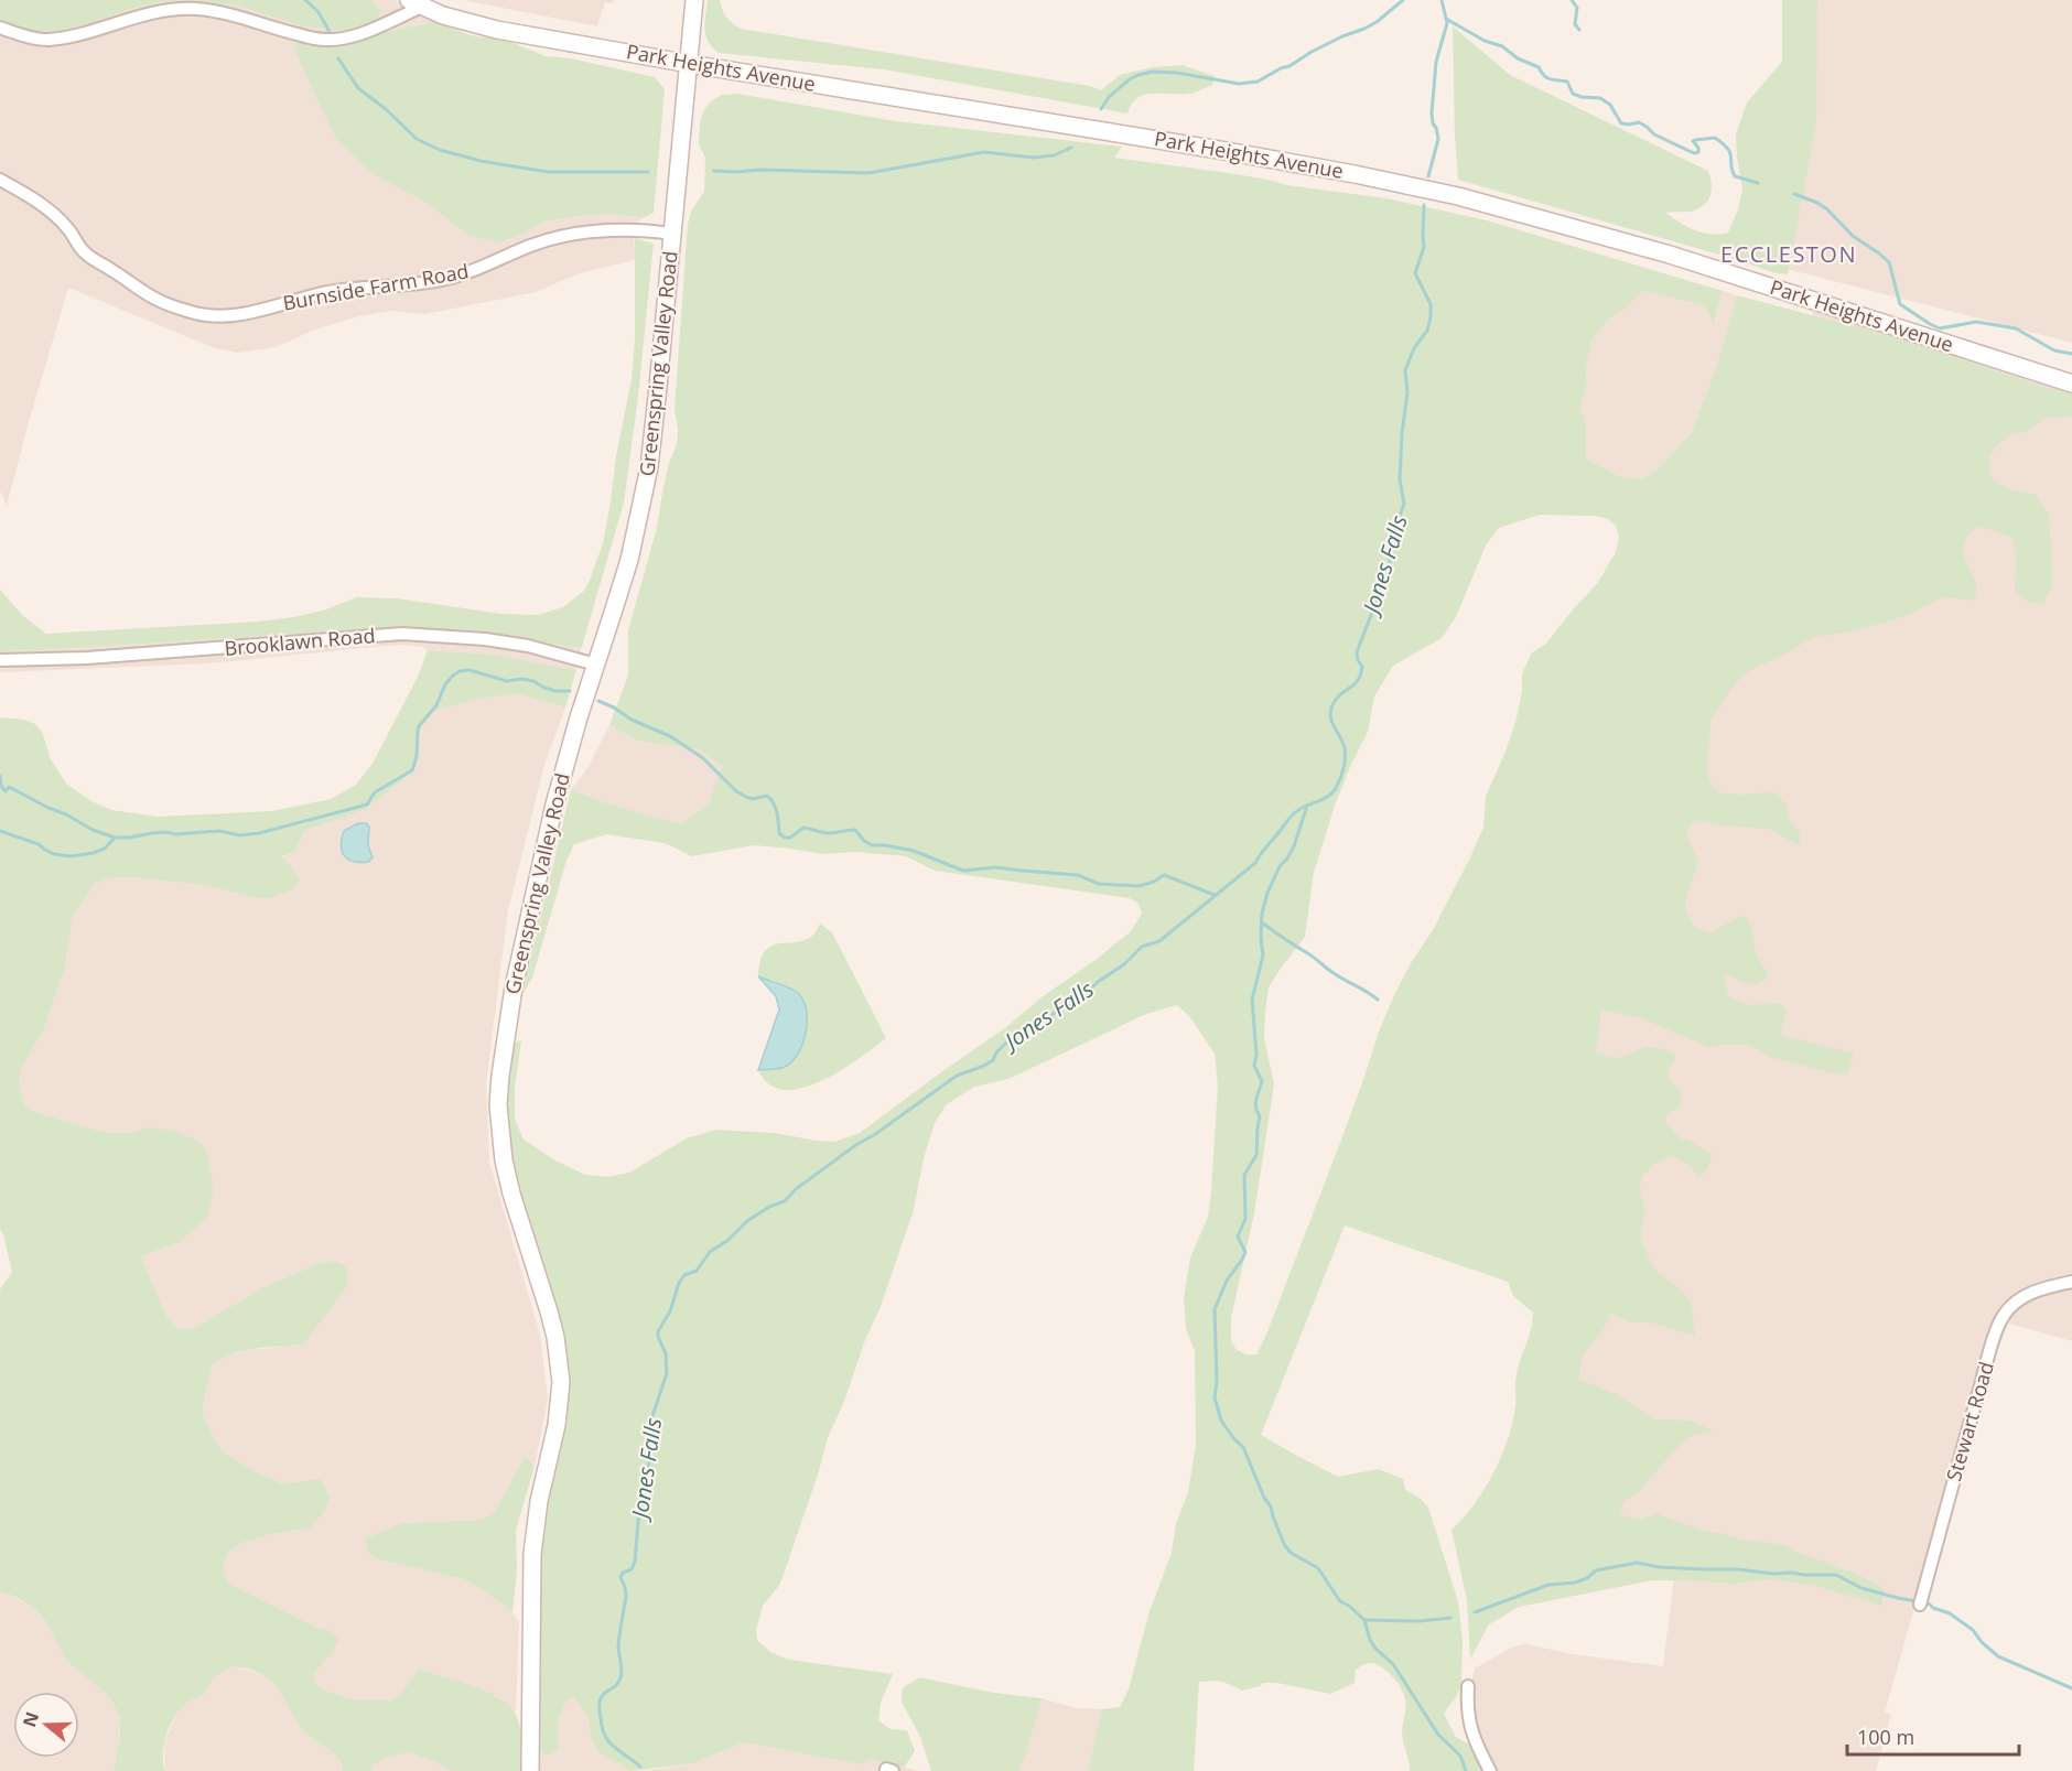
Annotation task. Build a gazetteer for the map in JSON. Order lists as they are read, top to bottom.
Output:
{
  "streets": {
    "main road": ["Park Heights Avenue", "Greenspring Valley Road"],
    "street": ["Burnside Farm Road", "Brooklawn Road", "Stewart Road"]
  },
  "crossings": [
    ["Park Heights Avenue", "Greenspring Valley Road"],
    ["Burnside Farm Road", "Greenspring Valley Road"],
    ["Greenspring Valley Road", "Brooklawn Road"]
  ],
  "districts": ["ECCLESTON"],
  "water": ["Jones Falls"],
  "scale_bar": "100 m",
  "north": "left"
}
